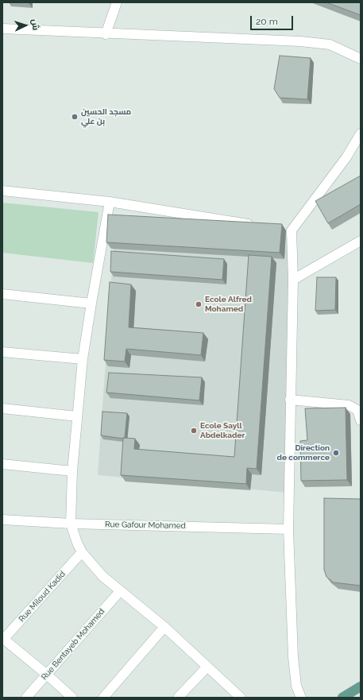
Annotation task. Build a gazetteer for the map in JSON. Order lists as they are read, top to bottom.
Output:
{
  "streets": {
    "street": ["Rue Gafour Mohamed", "Rue Miloud Kadid", "Rue Bentayeb Mohamed"]
  },
  "places": [
    "مسجد الحسين بن علي",
    "Ecole Alfred Mohamed",
    "Ecole Sayll Abdelkader",
    "Direction de commerce"
  ],
  "scale_bar": "20 m",
  "north": "right"
}
